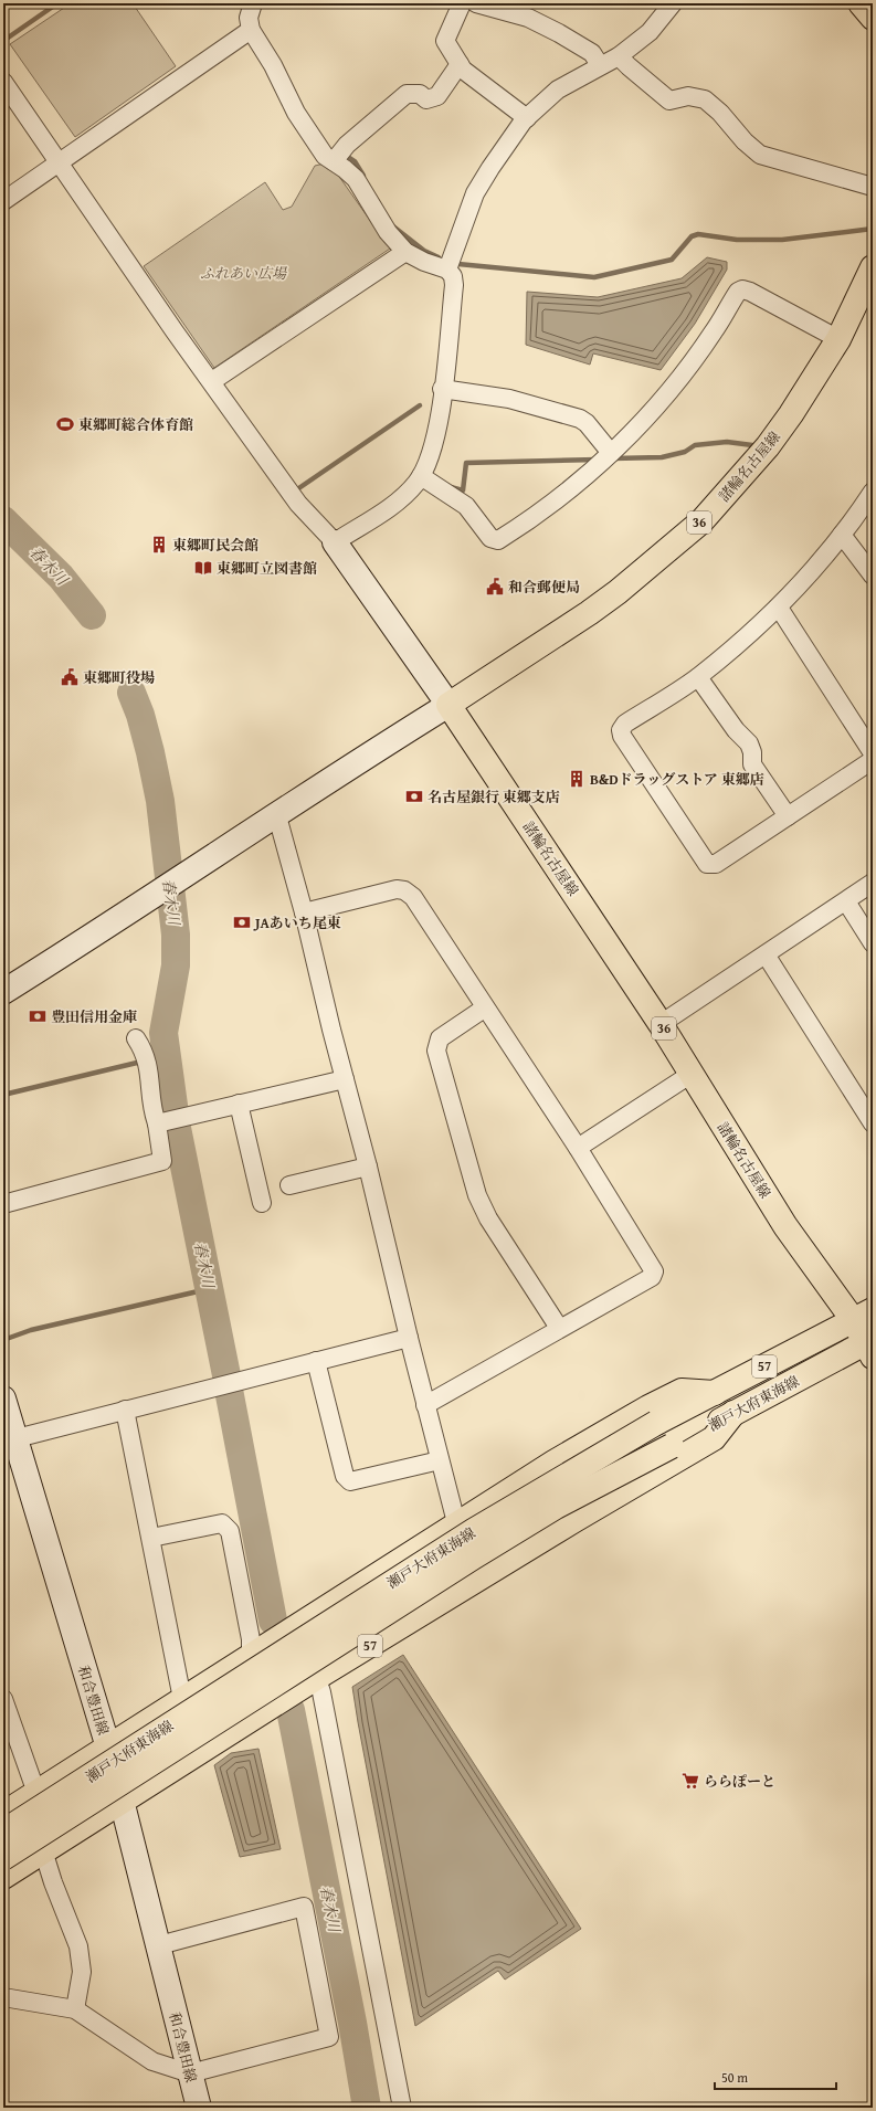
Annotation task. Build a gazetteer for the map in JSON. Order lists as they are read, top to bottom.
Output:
{
  "streets": {
    "main road": [
      "諸輪名古屋線",
      "36",
      "57",
      "瀬戸大府東海線",
      "和合豊田線"
    ]
  },
  "crossings": [
    ["諸輪名古屋線", "瀬戸大府東海線"],
    ["57", "瀬戸大府東海線"],
    ["57", "和合豊田線"]
  ],
  "water": ["春木川"],
  "parks": ["ふれあい広場"],
  "places": {
    "sports": ["東郷町総合体育館"],
    "building": ["東郷町民会館", "B&Dドラッグストア 東郷店"],
    "library": ["東郷町立図書館"],
    "public building": ["和合郵便局", "東郷町役場"],
    "bank": ["名古屋銀行 東郷支店", "JAあいち尾東", "豊田信用金庫"],
    "supermarket": ["ららぽーと"]
  },
  "scale_bar": "50 m"
}
